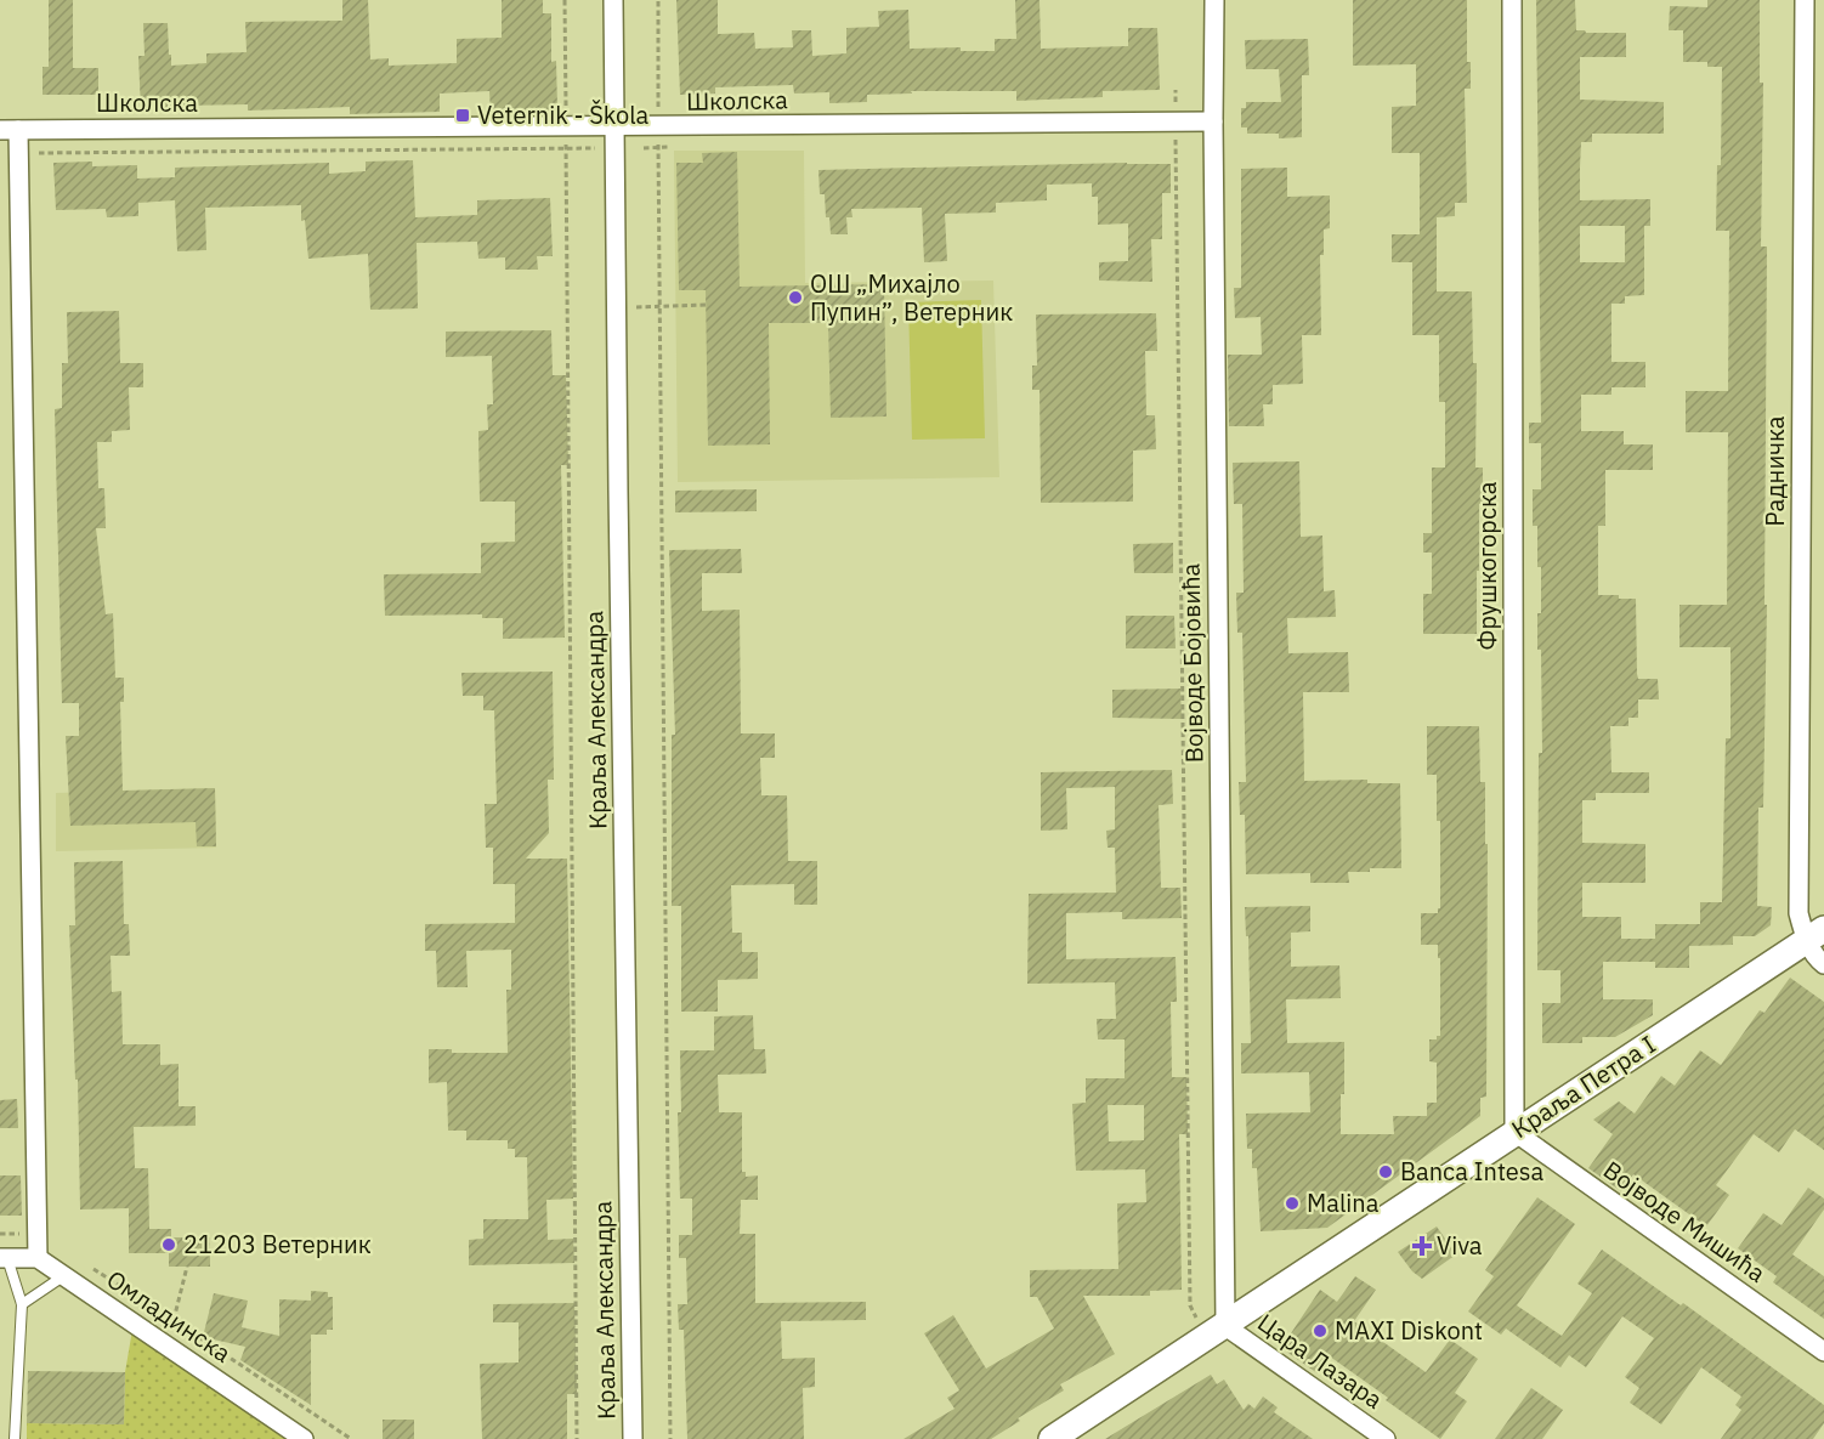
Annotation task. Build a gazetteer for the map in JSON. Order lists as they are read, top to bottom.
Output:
{
  "streets": {
    "street": [
      "Школска",
      "Радничка",
      "Фрушкогорска",
      "Војводе Бојовића",
      "Краља Александра",
      "Краља Петра I",
      "Војводе Мишића",
      "Омладинска",
      "Цара Лазара"
    ]
  },
  "crossings": [
    ["Школска", "Војводе Бојовића"],
    ["Школска", "Краља Александра"],
    ["Радничка", "Краља Петра I"],
    ["Фрушкогорска", "Краља Петра I"],
    ["Фрушкогорска", "Војводе Мишића"],
    ["Војводе Бојовића", "Краља Петра I"],
    ["Војводе Бојовића", "Цара Лазара"],
    ["Краља Петра I", "Војводе Мишића"],
    ["Краља Петра I", "Цара Лазара"]
  ],
  "places": {
    "transit": ["Veternik - Škola"],
    "other": [
      "ОШ „Михајло Пупин”, Ветерник",
      "Banca Intesa",
      "Malina",
      "21203 Ветерник",
      "MAXI Diskont"
    ],
    "health": ["Viva"]
  }
}
